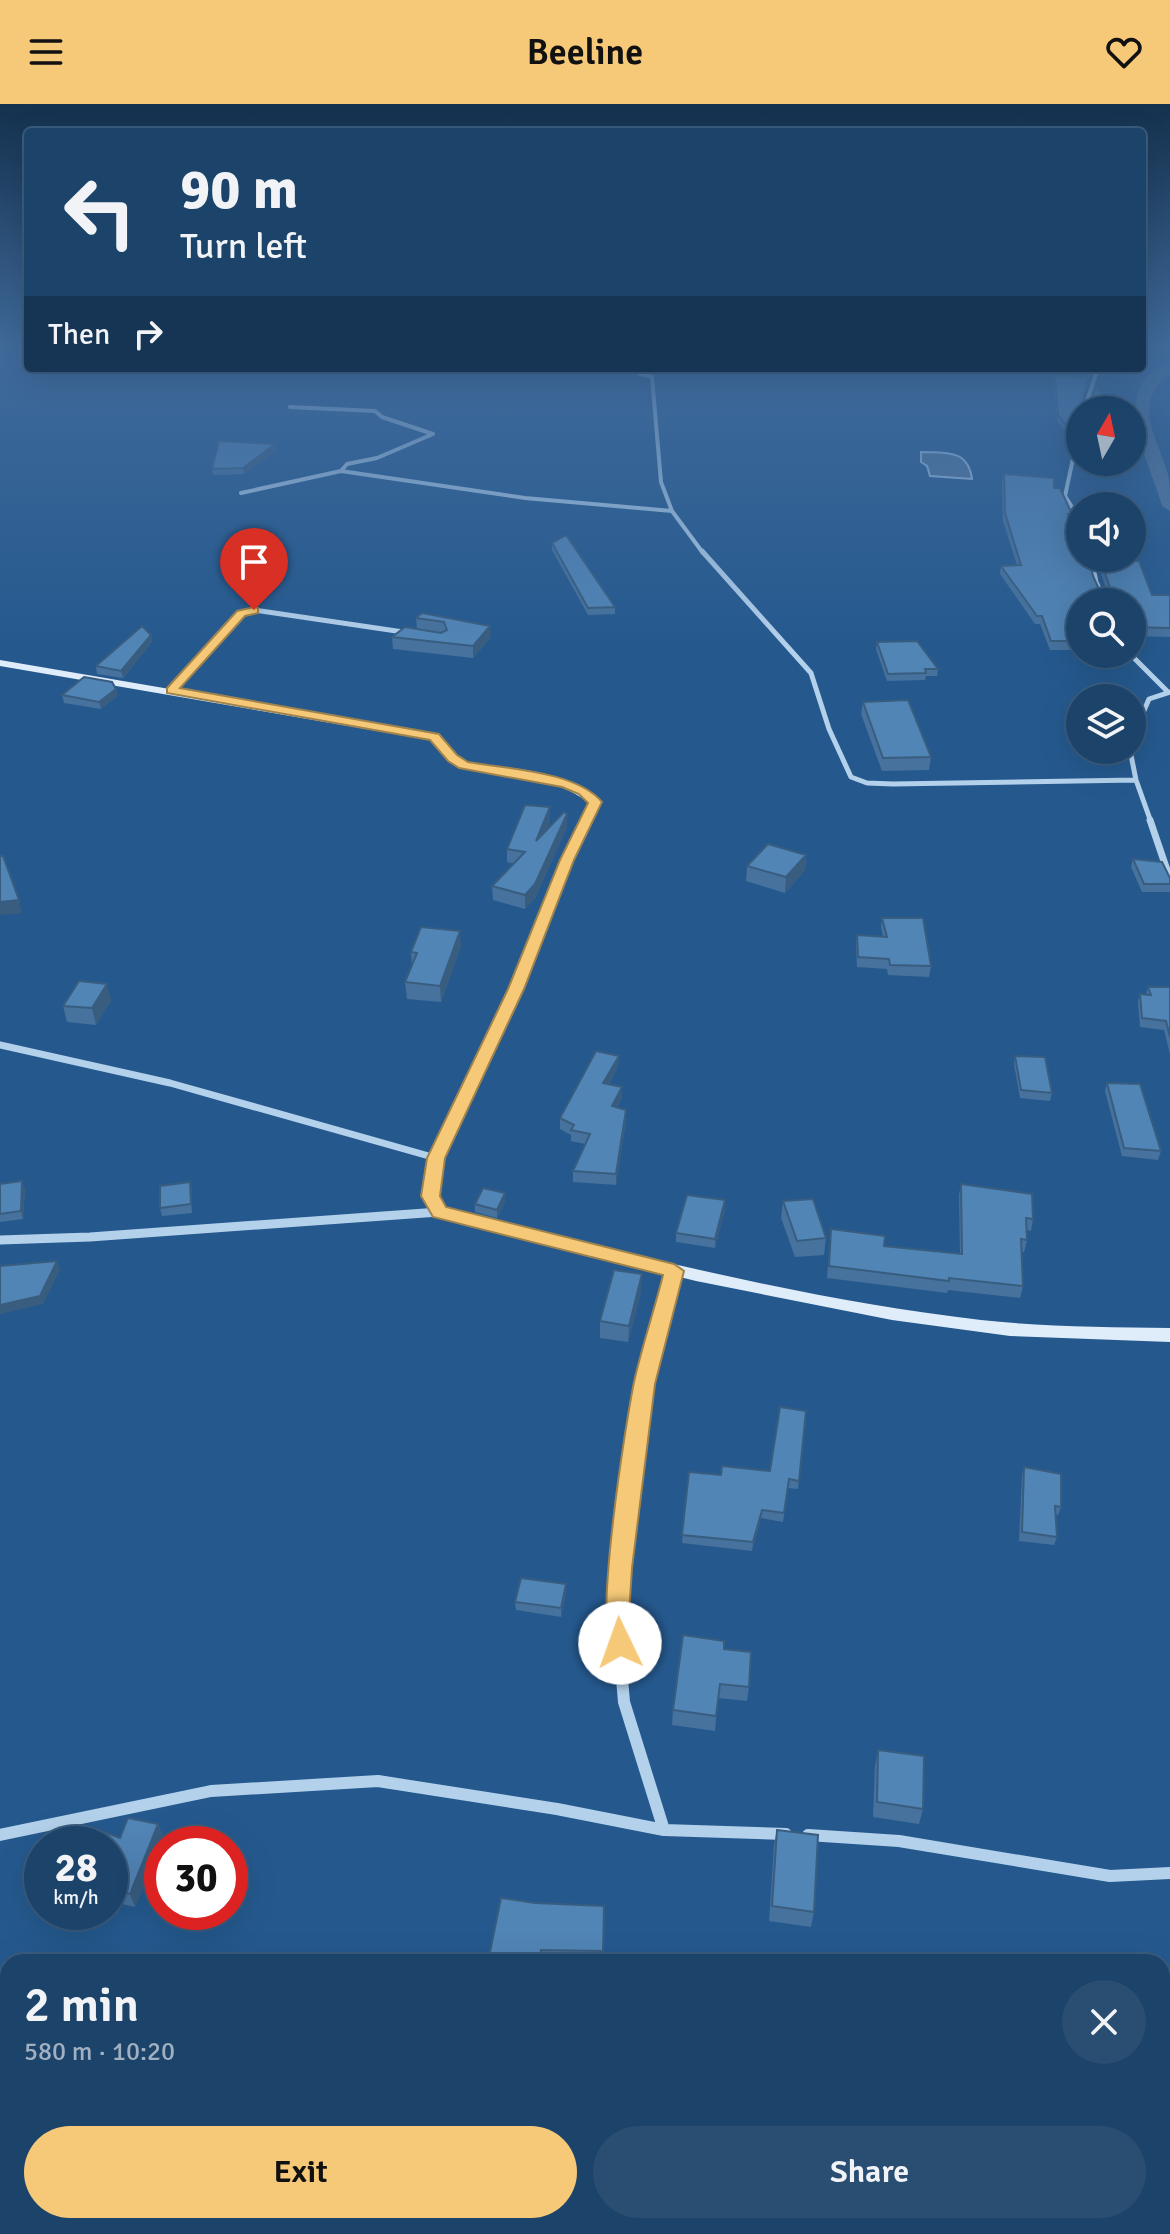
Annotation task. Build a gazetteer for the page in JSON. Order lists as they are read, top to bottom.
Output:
{
  "north": "top",
  "page": {
    "header": "Beeline",
    "turn": ["90 m", "Turn left"],
    "then": "Then",
    "speed": "28 km/h",
    "limit": "30",
    "heading": ["2 min", "580 m · 10:20"],
    "buttons": ["Exit", "Share"]
  }
}
